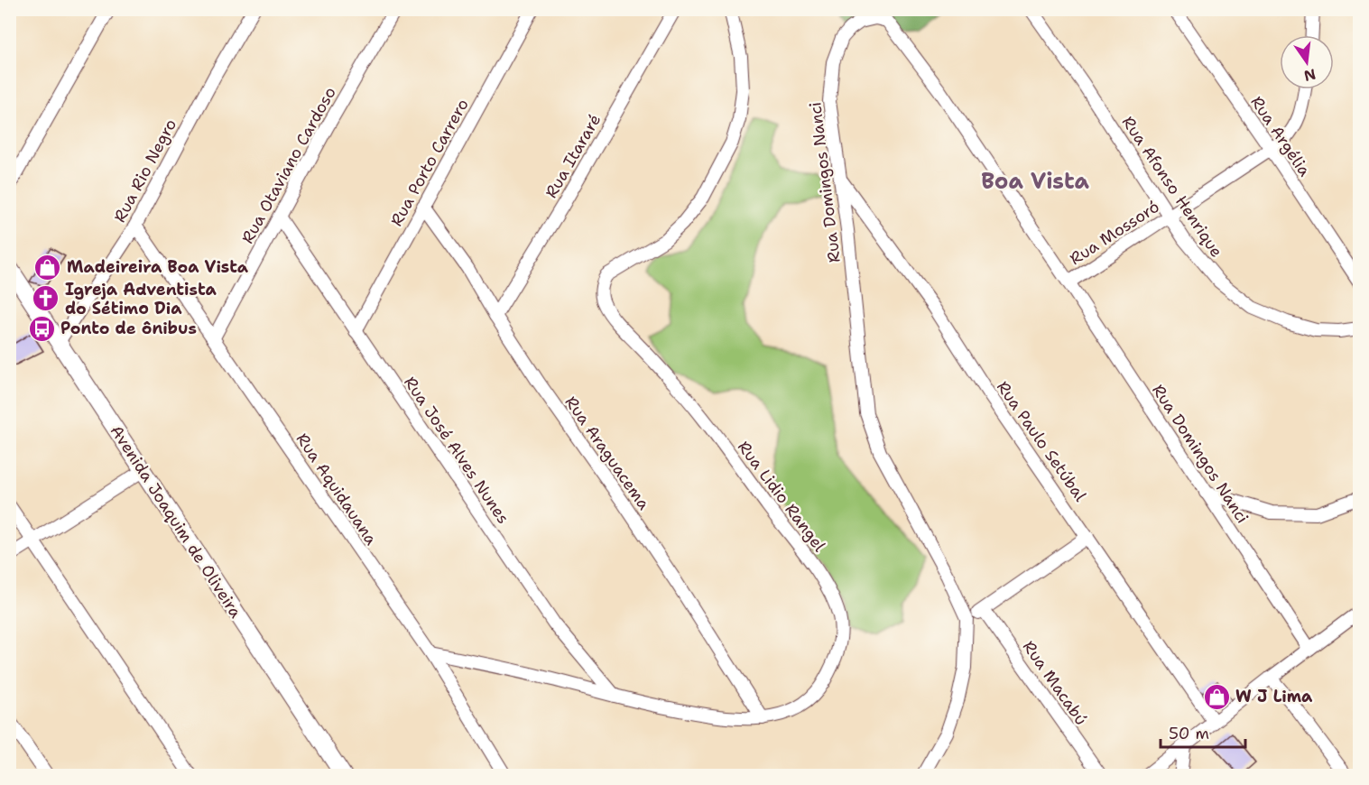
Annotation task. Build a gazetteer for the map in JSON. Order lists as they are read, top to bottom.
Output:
{
  "streets": {
    "main road": ["Avenida Joaquim de Oliveira"],
    "street": [
      "Rua Argélia",
      "Rua Itararé",
      "Rua Porto Carrero",
      "Rua Otaviano Cardoso",
      "Rua Rio Negro",
      "Rua Domingos Nanci",
      "Rua Afonso Henrique",
      "Rua Mossoró",
      "Rua Paulo Setúbal",
      "Rua José Alves Nunes",
      "Rua Araguacema",
      "Rua Aquidauana",
      "Rua Lidio Rangel",
      "Rua Macabú"
    ]
  },
  "crossings": [
    ["Rua Argélia", "Rua Mossoró"],
    ["Rua Itararé", "Rua Araguacema"],
    ["Rua Porto Carrero", "Rua José Alves Nunes"],
    ["Rua Porto Carrero", "Rua Araguacema"],
    ["Rua Otaviano Cardoso", "Rua José Alves Nunes"],
    ["Rua Otaviano Cardoso", "Rua Aquidauana"],
    ["Rua Rio Negro", "Rua Aquidauana"],
    ["Rua Rio Negro", "Avenida Joaquim de Oliveira"],
    ["Rua Domingos Nanci", "Rua Mossoró"],
    ["Rua Domingos Nanci", "Rua Paulo Setúbal"],
    ["Rua Afonso Henrique", "Rua Mossoró"],
    ["Rua José Alves Nunes", "Rua Lidio Rangel"],
    ["Rua Araguacema", "Rua Lidio Rangel"],
    ["Rua Aquidauana", "Rua Lidio Rangel"]
  ],
  "districts": ["Boa Vista"],
  "places": {
    "shop": ["Madeireira Boa Vista", "W J Lima"],
    "church": ["Igreja Adventista do Sétimo Dia"],
    "bus stop": ["Ponto de ônibus"]
  },
  "scale_bar": "50 m",
  "north": "bottom"
}
